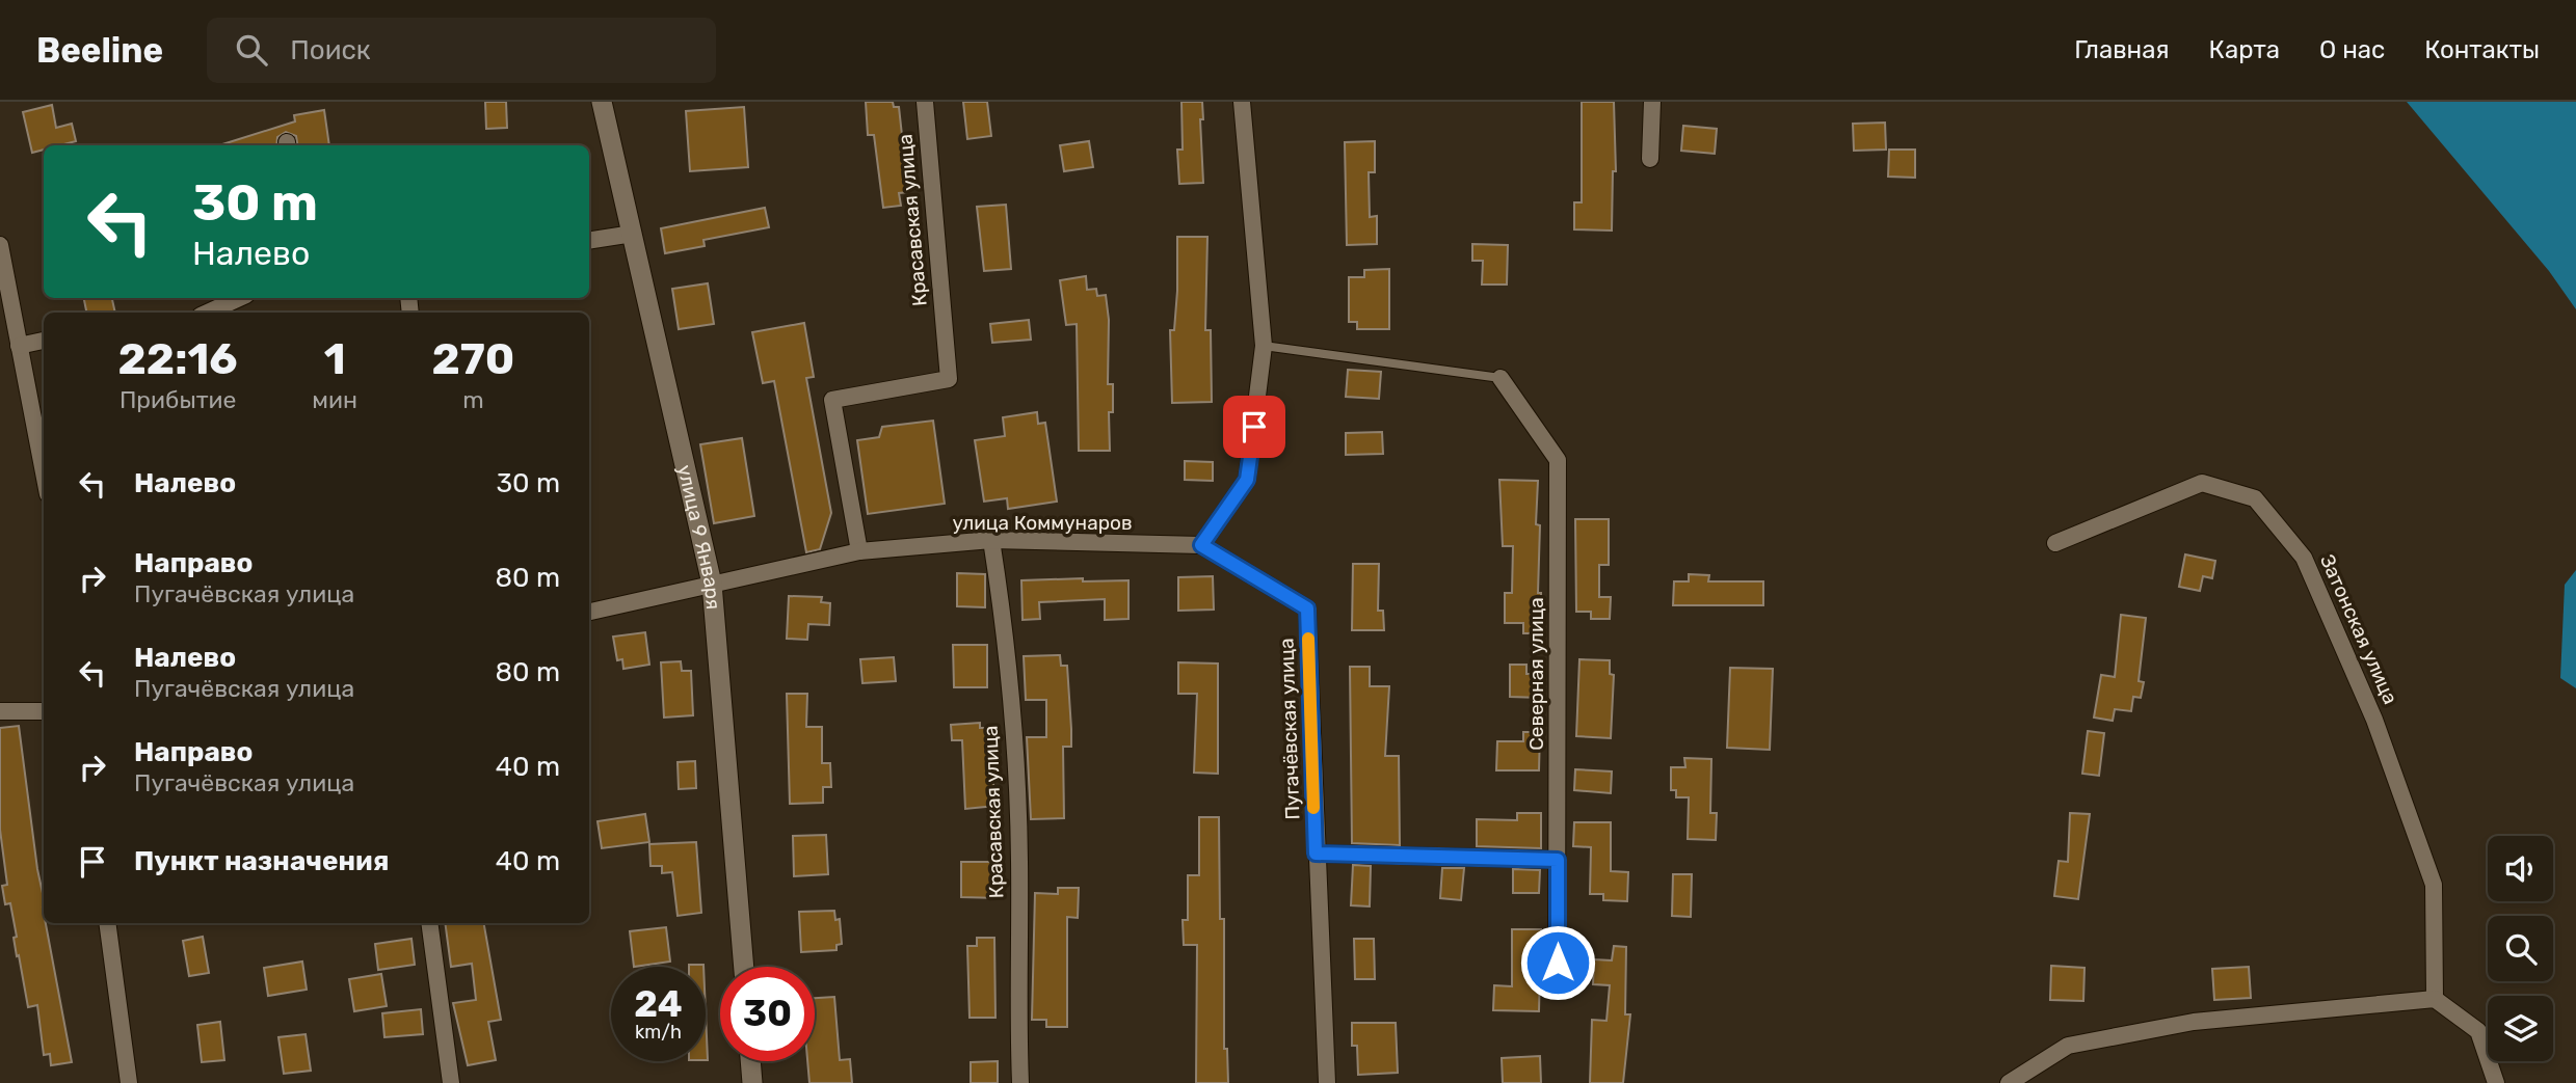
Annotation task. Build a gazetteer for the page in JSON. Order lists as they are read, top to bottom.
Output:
{
  "streets": {
    "street": [
      "Красавская улица",
      "улица Коммунаров",
      "улица 9 Января",
      "Затонская улица",
      "Северная улица",
      "Пугачёвская улица"
    ]
  },
  "crossings": [
    ["Красавская улица", "улица Коммунаров"],
    ["улица Коммунаров", "улица 9 Января"],
    ["улица Коммунаров", "Пугачёвская улица"]
  ],
  "page": {
    "header": "Beeline",
    "search": "Поиск",
    "nav": [
      "Главная",
      "Карта",
      "О нас",
      "Контакты"
    ],
    "turn": ["30 m", "Налево"],
    "eta": [
      "22:16",
      "Прибытие",
      "1",
      "мин",
      "270",
      "m"
    ],
    "list": [
      {
        "name": "Налево",
        "value": "30 m"
      },
      {
        "name": "Направо",
        "note": "Пугачёвская улица",
        "value": "80 m"
      },
      {
        "name": "Налево",
        "note": "Пугачёвская улица",
        "value": "80 m"
      },
      {
        "name": "Направо",
        "note": "Пугачёвская улица",
        "value": "40 m"
      },
      {
        "name": "Пункт назначения",
        "value": "40 m"
      }
    ],
    "speed": "24 km/h",
    "limit": "30"
  }
}
